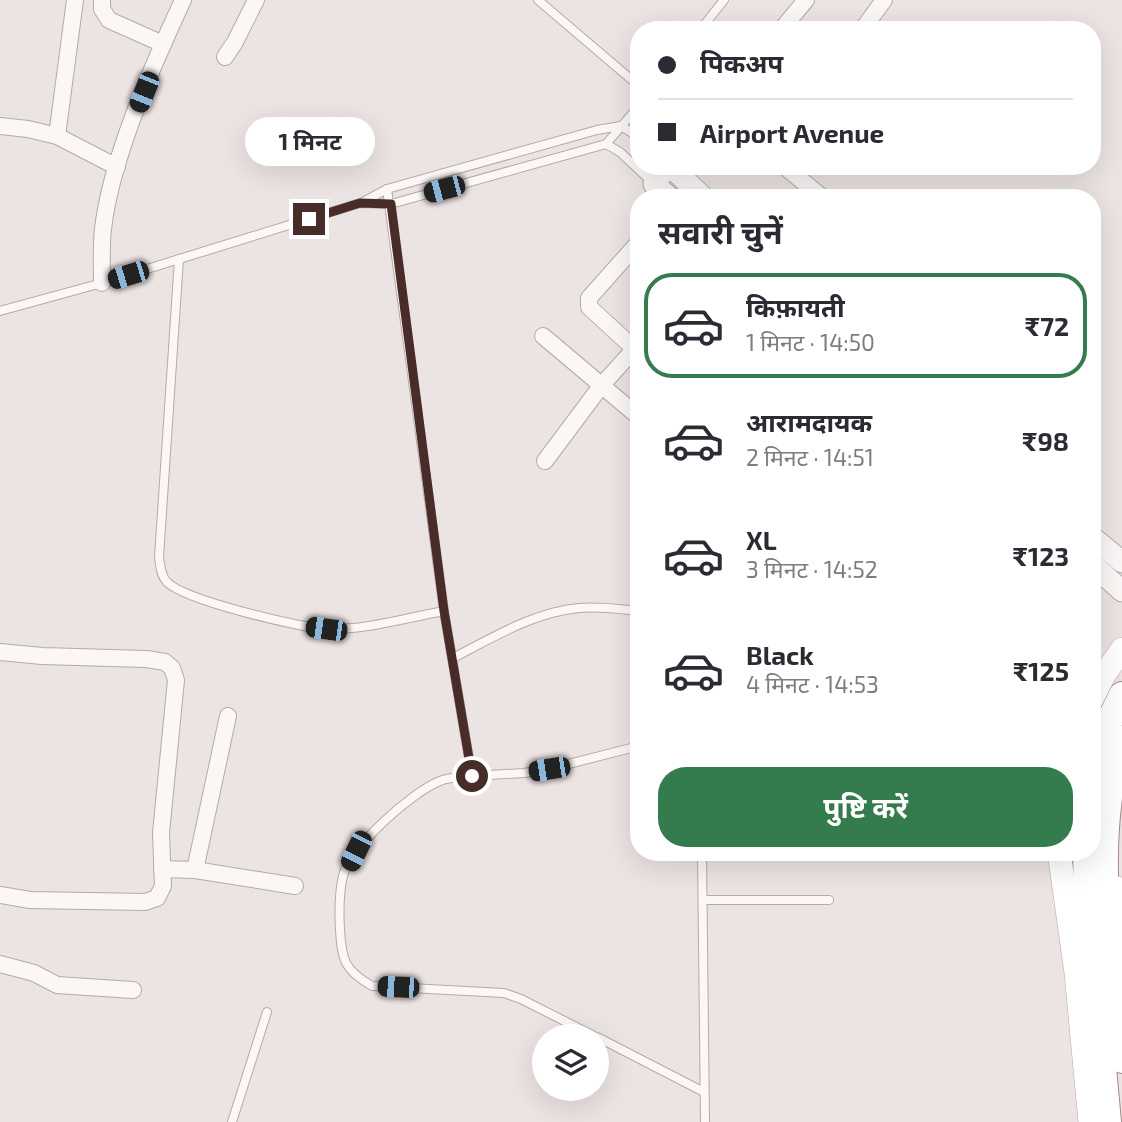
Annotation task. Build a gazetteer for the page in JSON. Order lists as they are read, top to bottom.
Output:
{
  "page": {
    "banner": ["पिकअप", "Airport Avenue"],
    "bubble": "1 मिनट",
    "heading": "सवारी चुनें",
    "list": [
      {
        "name": "किफ़ायती",
        "note": "1 मिनट · 14:50",
        "value": "₹72"
      },
      {
        "name": "आरामदायक",
        "note": "2 मिनट · 14:51",
        "value": "₹98"
      },
      {
        "name": "XL",
        "note": "3 मिनट · 14:52",
        "value": "₹123"
      },
      {
        "name": "Black",
        "note": "4 मिनट · 14:53",
        "value": "₹125"
      }
    ],
    "buttons": "पुष्टि करें"
  }
}
